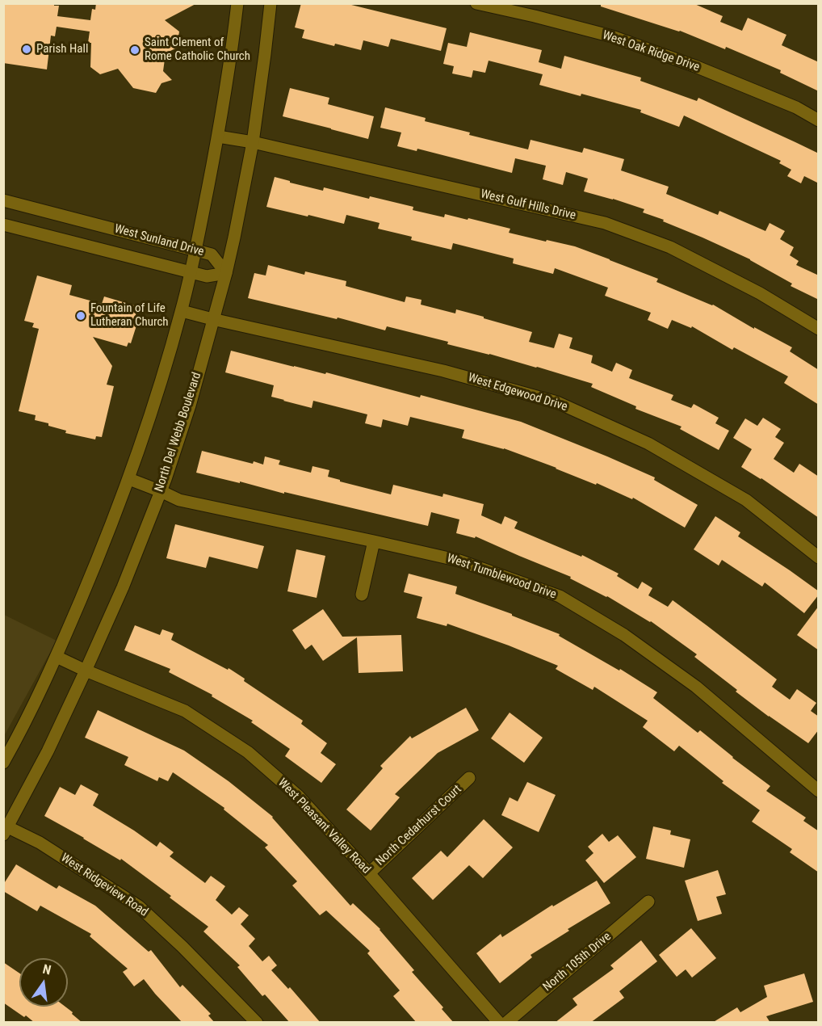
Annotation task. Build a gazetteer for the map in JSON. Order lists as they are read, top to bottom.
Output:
{
  "streets": {
    "street": [
      "West Oak Ridge Drive",
      "West Gulf Hills Drive",
      "West Sunland Drive",
      "West Edgewood Drive",
      "North Del Webb Boulevard",
      "West Tumblewood Drive",
      "North Cedarhurst Court",
      "West Pleasant Valley Road",
      "West Ridgeview Road",
      "North 105th Drive"
    ]
  },
  "crossings": [
    ["West Gulf Hills Drive", "North Del Webb Boulevard"],
    ["West Sunland Drive", "North Del Webb Boulevard"],
    ["West Edgewood Drive", "North Del Webb Boulevard"],
    ["North Del Webb Boulevard", "West Tumblewood Drive"],
    ["North Del Webb Boulevard", "West Pleasant Valley Road"],
    ["North Del Webb Boulevard", "West Ridgeview Road"],
    ["North Cedarhurst Court", "West Pleasant Valley Road"]
  ],
  "places": ["Parish Hall", "Saint Clement of Rome Catholic Church", "Fountain of Life Lutheran Church"],
  "north": "top"
}
